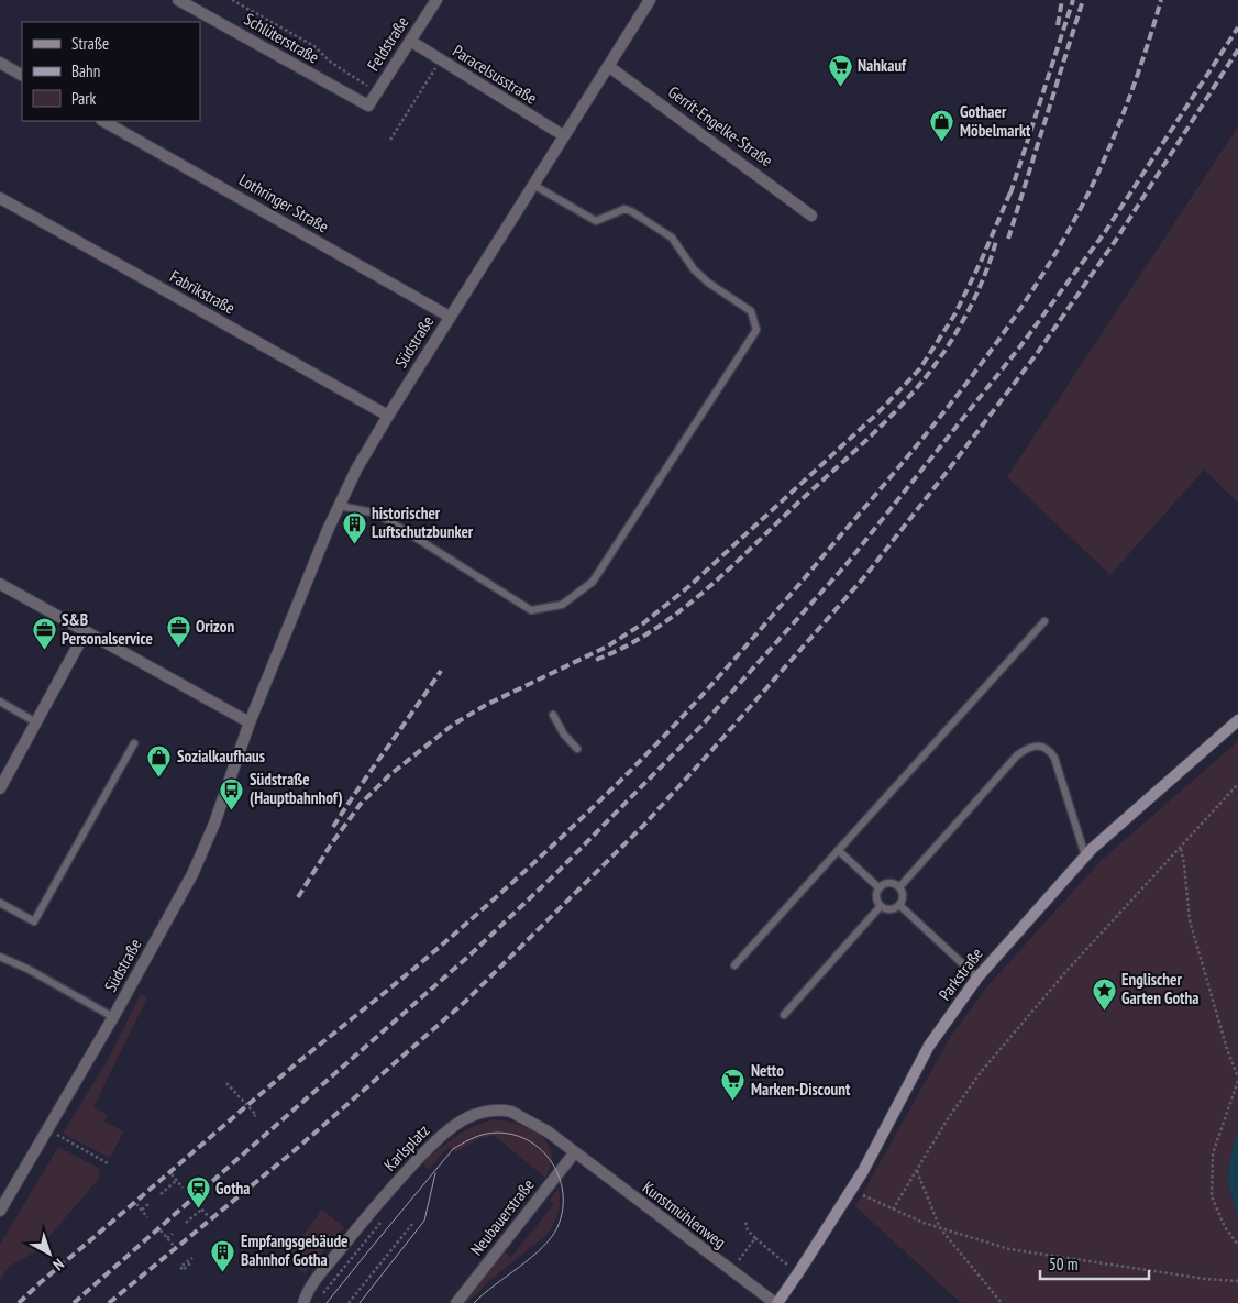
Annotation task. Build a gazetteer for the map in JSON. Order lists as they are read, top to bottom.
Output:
{
  "streets": {
    "street": [
      "Schlüterstraße",
      "Feldstraße",
      "Paracelsusstraße",
      "Gerrit-Engelke-Straße",
      "Lothringer Straße",
      "Fabrikstraße",
      "Südstraße",
      "Parkstraße",
      "Karlsplatz",
      "Kunstmühlenweg",
      "Neubauerstraße"
    ]
  },
  "crossings": [
    ["Schlüterstraße", "Feldstraße"],
    ["Feldstraße", "Paracelsusstraße"],
    ["Paracelsusstraße", "Südstraße"],
    ["Gerrit-Engelke-Straße", "Südstraße"],
    ["Lothringer Straße", "Südstraße"],
    ["Fabrikstraße", "Südstraße"],
    ["Parkstraße", "Kunstmühlenweg"],
    ["Karlsplatz", "Kunstmühlenweg"],
    ["Karlsplatz", "Neubauerstraße"],
    ["Kunstmühlenweg", "Neubauerstraße"]
  ],
  "places": {
    "supermarket": ["Nahkauf", "Netto Marken-Discount"],
    "shop": ["Gothaer Möbelmarkt", "Sozialkaufhaus"],
    "building": ["historischer Luftschutzbunker", "Empfangsgebäude Bahnhof Gotha"],
    "office": ["Orizon", "S&B Personalservice"],
    "bus stop": ["Südstraße (Hauptbahnhof)"],
    "place": ["Englischer Garten Gotha"],
    "station": ["Gotha"]
  },
  "legend": ["Straße", "Bahn", "Park"],
  "scale_bar": "50 m",
  "north": "bottom right"
}
